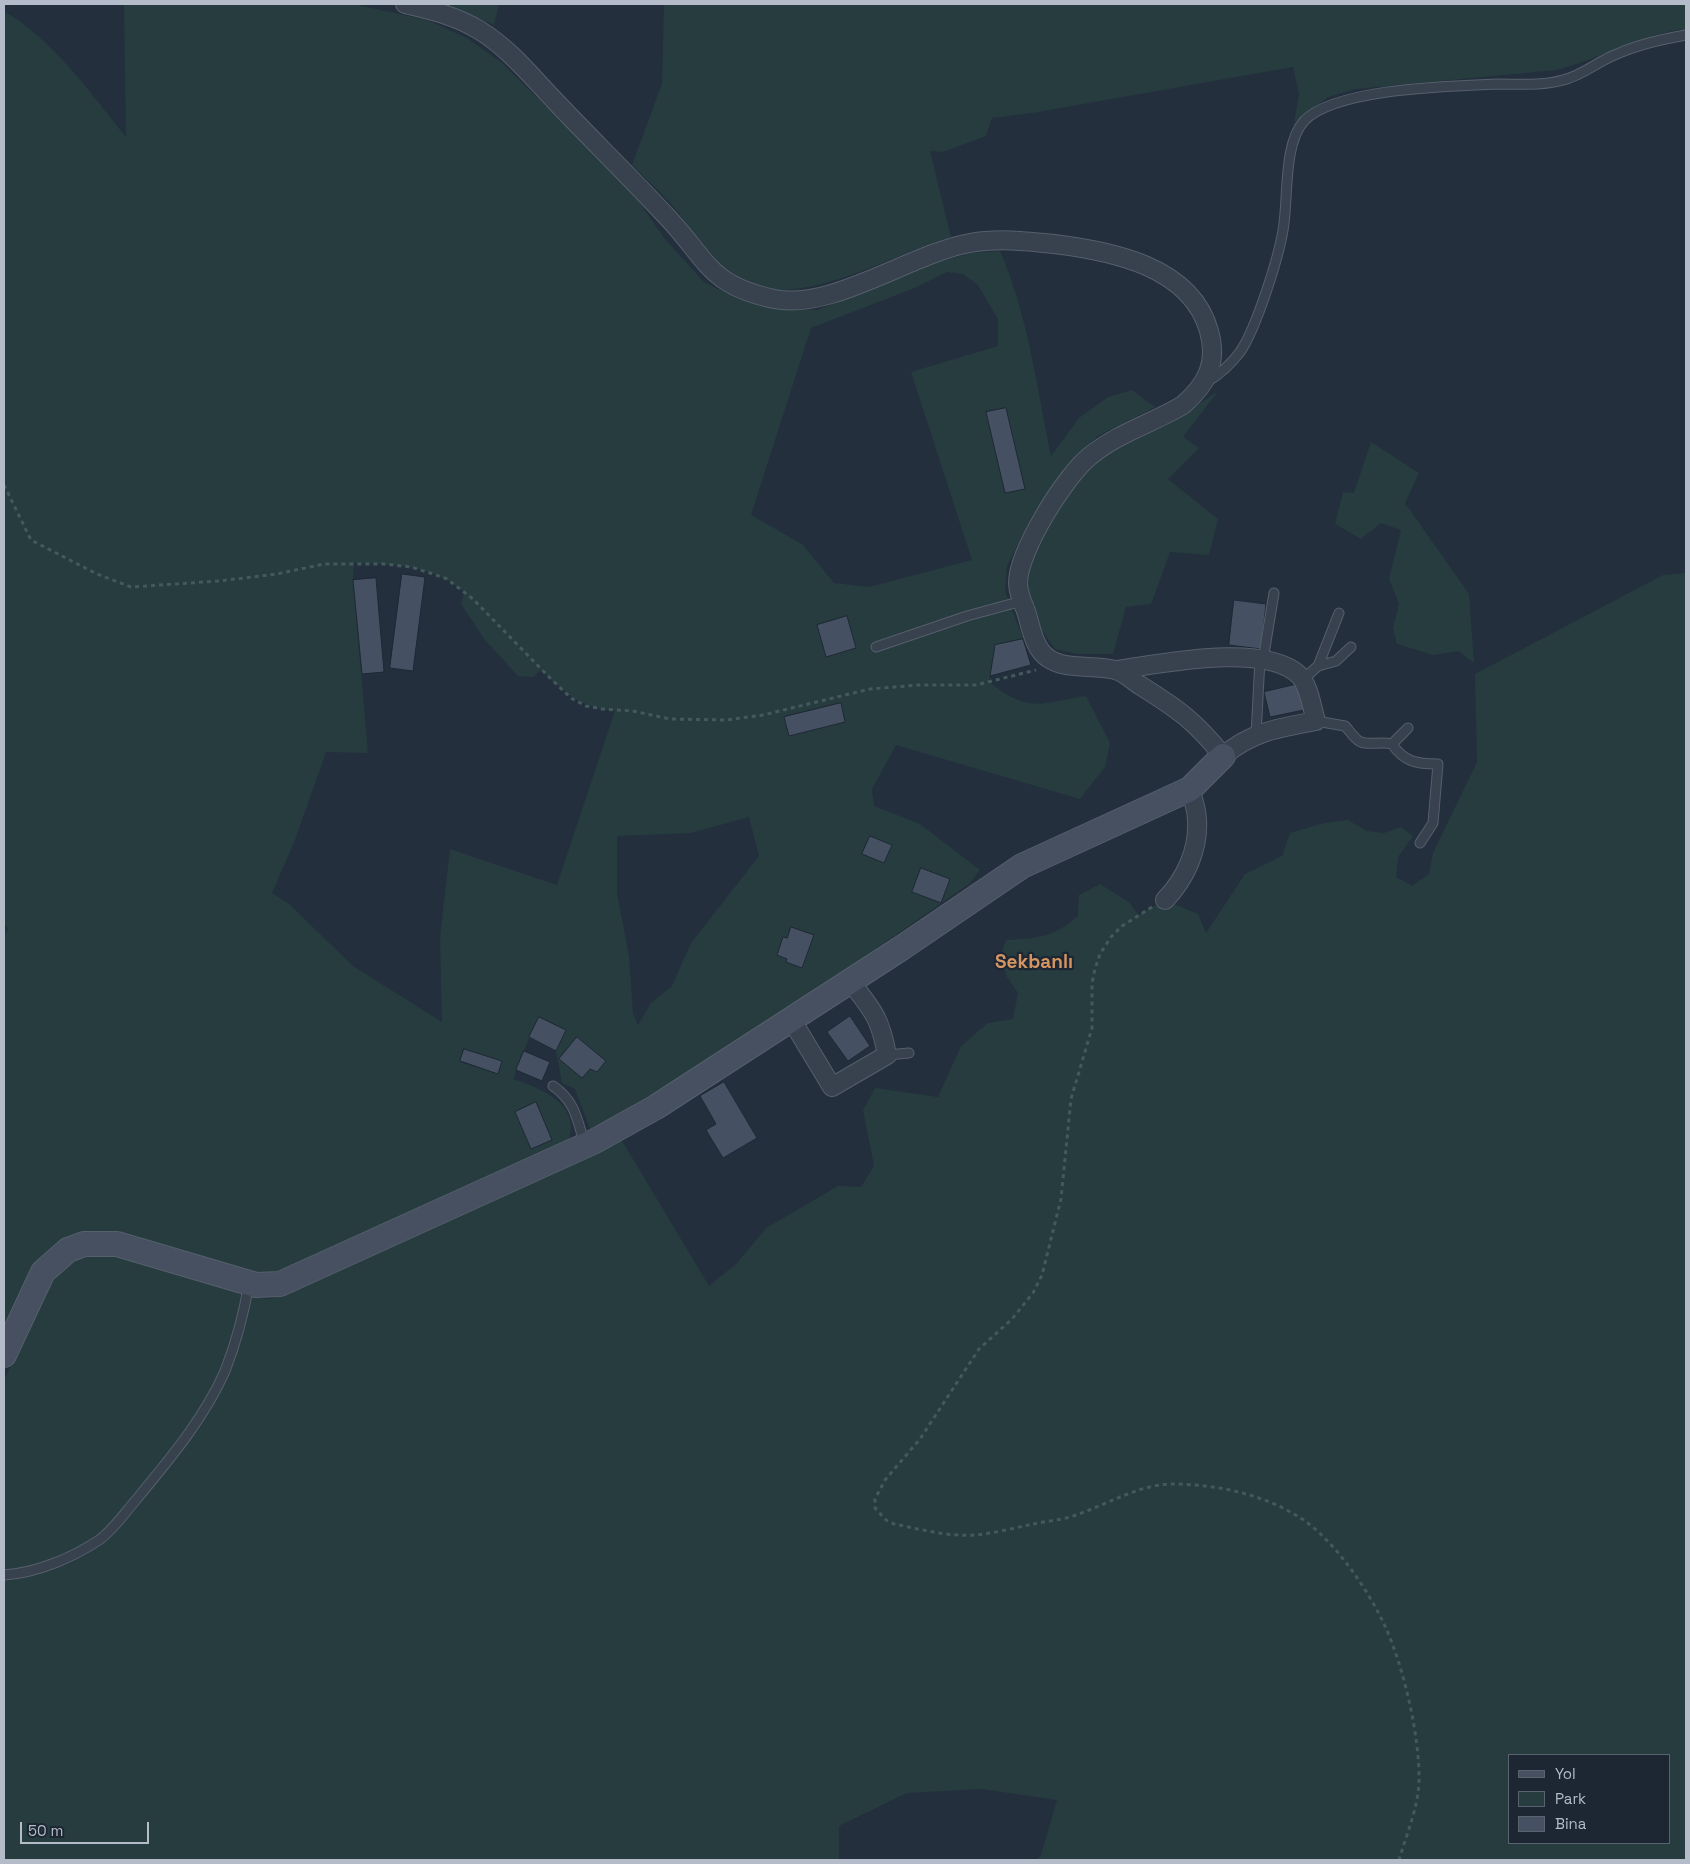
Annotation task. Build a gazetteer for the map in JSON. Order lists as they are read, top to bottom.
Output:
{
  "districts": ["Sekbanlı"],
  "legend": ["Yol", "Park", "Bina"],
  "scale_bar": "50 m"
}
